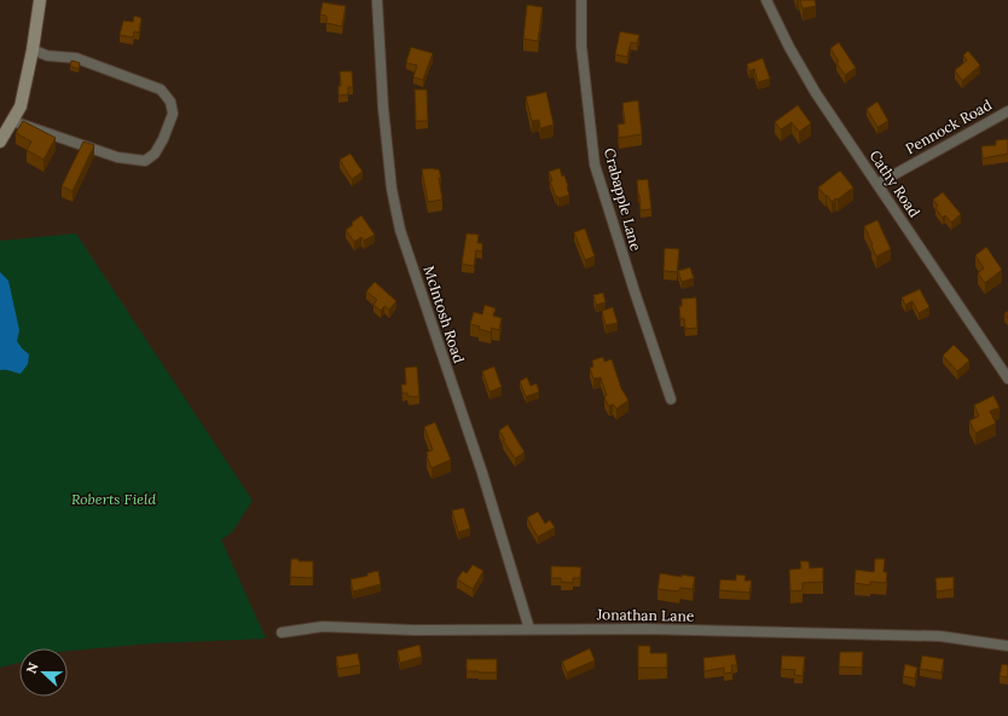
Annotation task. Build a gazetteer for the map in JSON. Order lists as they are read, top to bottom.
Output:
{
  "streets": {
    "street": [
      "Pennock Road",
      "Cathy Road",
      "Crabapple Lane",
      "McIntosh Road",
      "Jonathan Lane"
    ]
  },
  "crossings": [
    ["Pennock Road", "Cathy Road"],
    ["McIntosh Road", "Jonathan Lane"]
  ],
  "parks": ["Roberts Field"],
  "north": "left"
}
